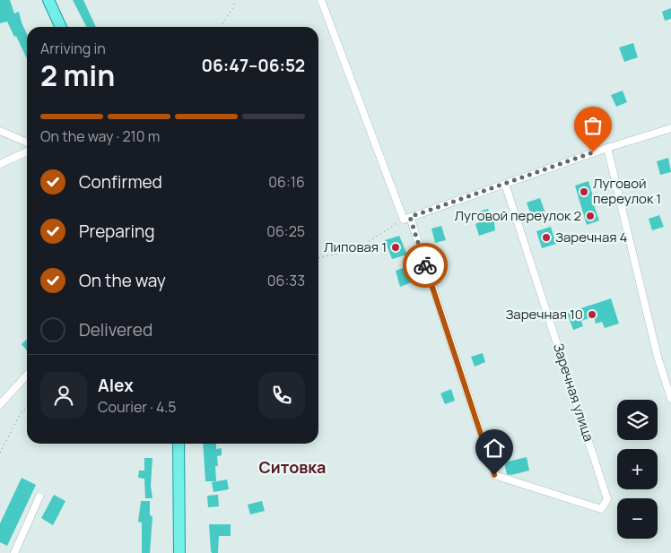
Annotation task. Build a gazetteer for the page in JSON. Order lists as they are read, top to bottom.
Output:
{
  "streets": {
    "street": ["Заречная улица"]
  },
  "districts": ["Ситовка"],
  "places": [
    "Луговой переулок 1",
    "Луговой переулок 2",
    "Заречная 4",
    "Липовая 1",
    "Заречная 10"
  ],
  "page": {
    "heading": ["2 min", "Arriving in", "06:47–06:52"],
    "panel": ["Alex", "Courier · 4.5"],
    "bar": "On the way · 210 m",
    "list": [
      ["Confirmed", "06:16"],
      ["Preparing", "06:25"],
      ["On the way", "06:33"],
      "Delivered"
    ],
    "map_buttons": ["+", "−"]
  }
}
